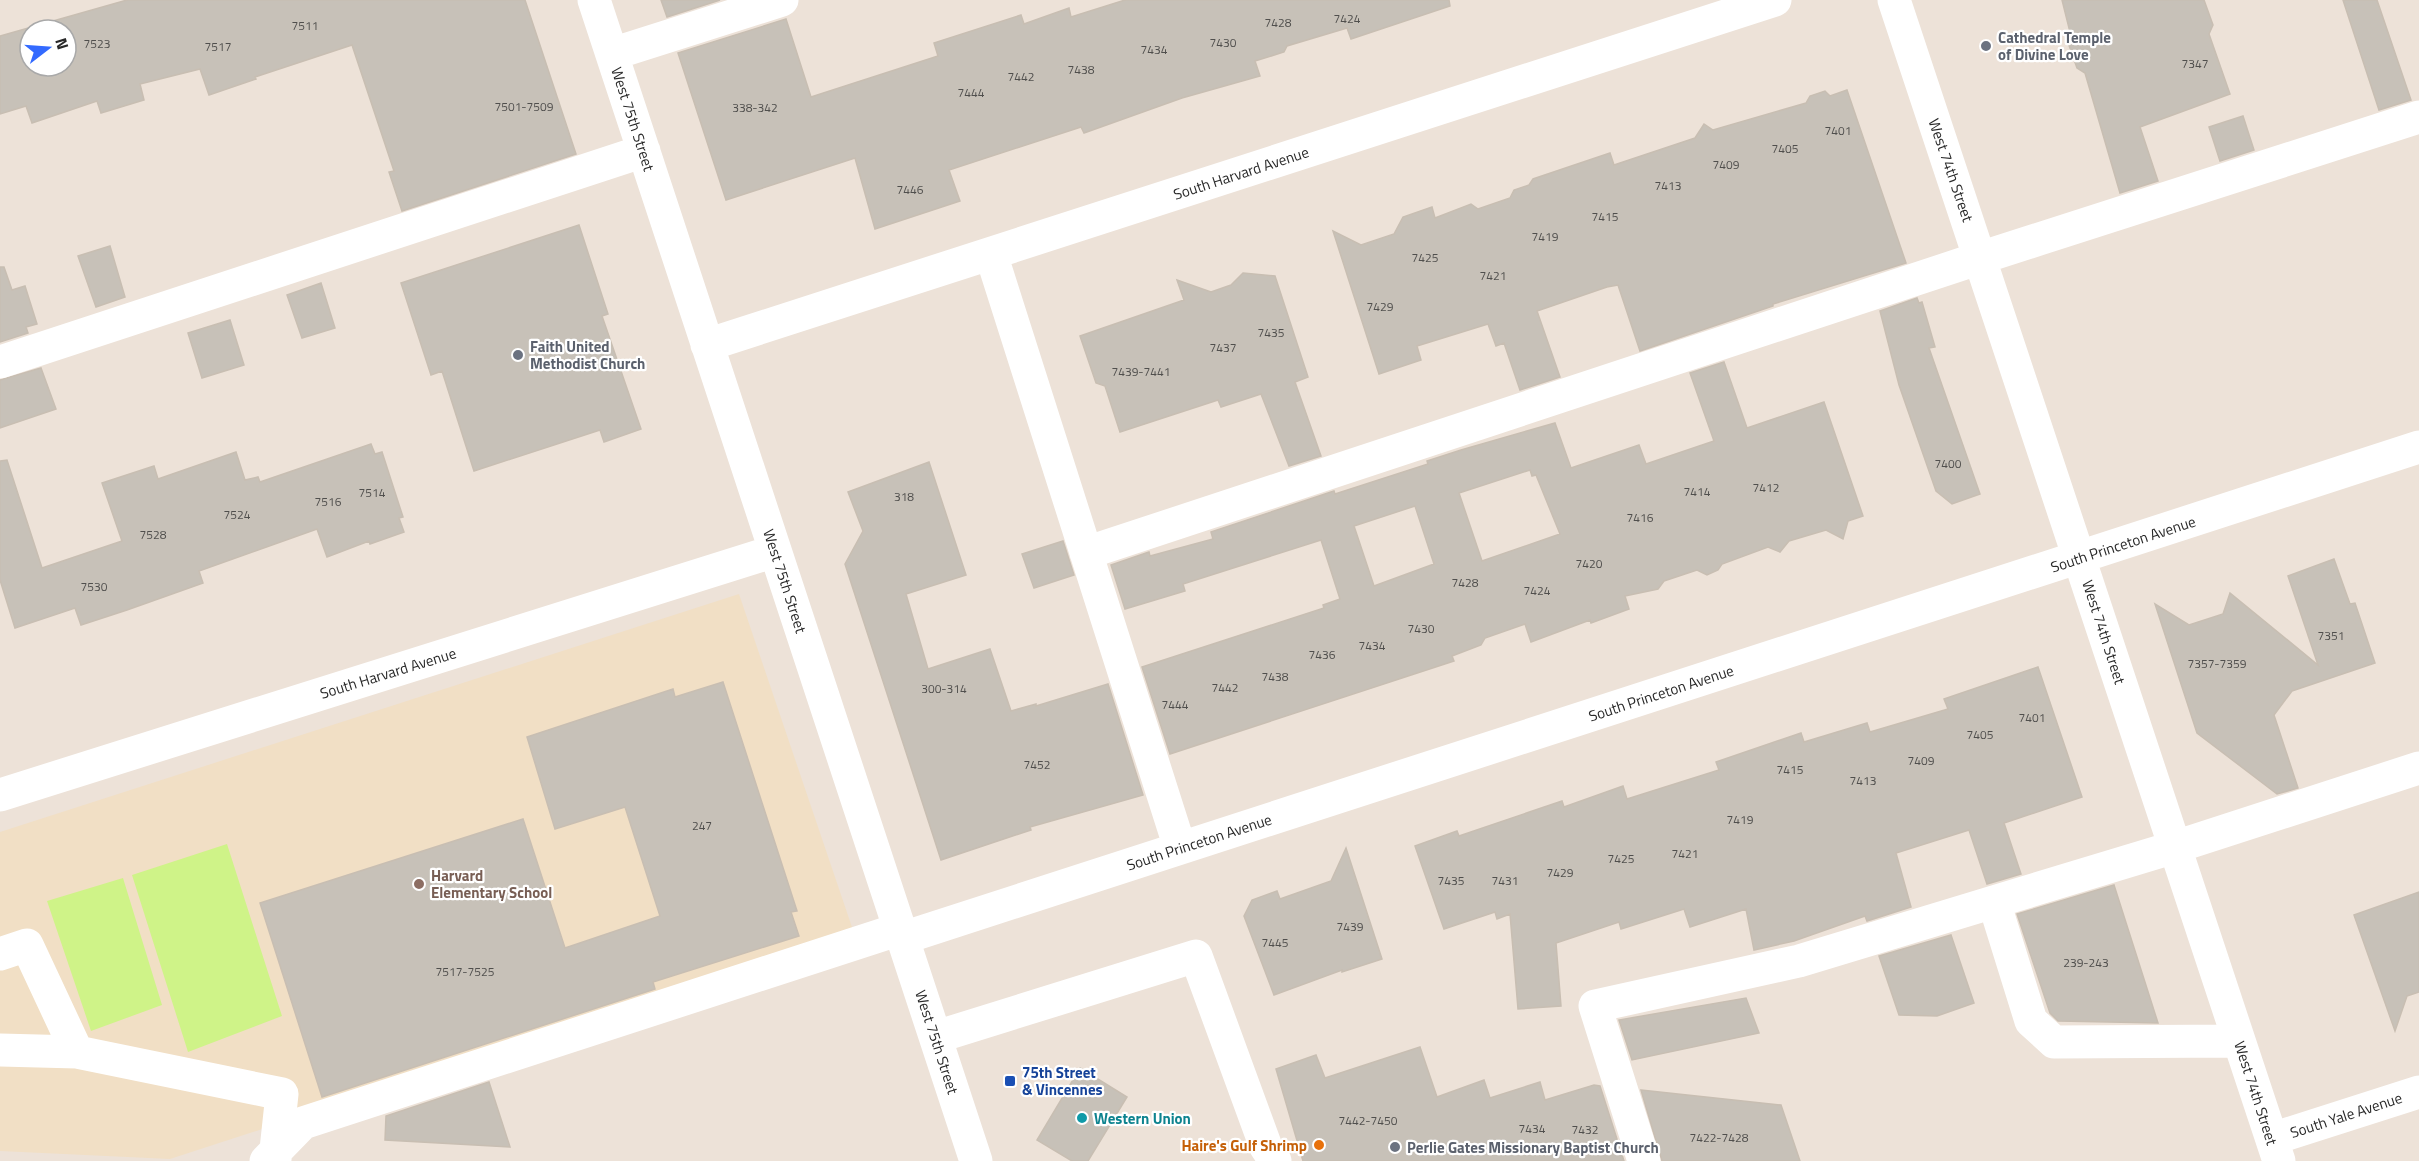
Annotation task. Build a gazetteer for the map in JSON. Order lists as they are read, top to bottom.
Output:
{
  "streets": {
    "street": [
      "West 75th Street",
      "West 74th Street",
      "South Harvard Avenue",
      "South Princeton Avenue",
      "South Yale Avenue"
    ]
  },
  "crossings": [
    ["West 75th Street", "South Harvard Avenue"],
    ["West 75th Street", "South Princeton Avenue"],
    ["West 74th Street", "South Princeton Avenue"],
    ["West 74th Street", "South Yale Avenue"]
  ],
  "places": {
    "other": [
      "Cathedral Temple of Divine Love",
      "Faith United Methodist Church",
      "Harvard Elementary School",
      "Western Union",
      "Haire's Gulf Shrimp",
      "Perlie Gates Missionary Baptist Church"
    ],
    "transit": ["75th Street & Vincennes"]
  },
  "house_numbers": [
    "7424",
    "7428",
    "7511",
    "7430",
    "7523",
    "7517",
    "7434",
    "7347",
    "7438",
    "7442",
    "7444",
    "7501-7509",
    "338-342",
    "7401",
    "7405",
    "7409",
    "7413",
    "7446",
    "7415",
    "7419",
    "7425",
    "7421",
    "7429",
    "7435",
    "7437",
    "7439-7441",
    "7400",
    "7412",
    "7414",
    "7514",
    "318",
    "7516",
    "7524",
    "7416",
    "7528",
    "7420",
    "7428",
    "7530",
    "7424",
    "7430",
    "7351",
    "7434",
    "7436",
    "7357-7359",
    "7438",
    "7442",
    "300-314",
    "7444",
    "7401",
    "7405",
    "7409",
    "7452",
    "7415",
    "7413",
    "7419",
    "247",
    "7421",
    "7425",
    "7429",
    "7435",
    "7431",
    "7439",
    "7445",
    "239-243",
    "7517-7525",
    "7442-7450",
    "7434",
    "7432",
    "7422-7428"
  ],
  "north": "right"
}
